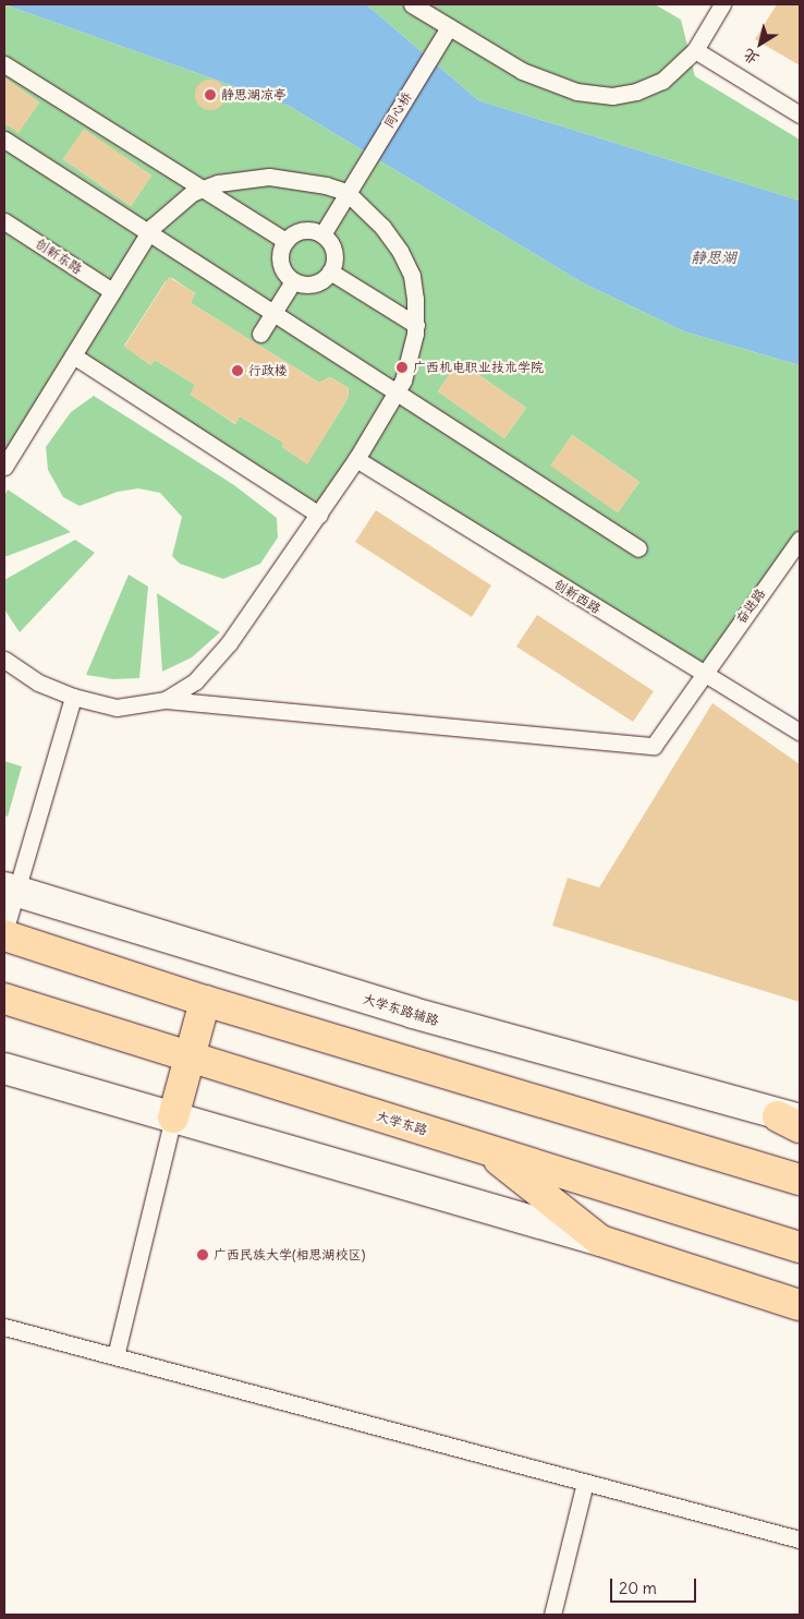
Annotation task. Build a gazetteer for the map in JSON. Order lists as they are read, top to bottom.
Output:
{
  "streets": {
    "main road": ["大学东路"],
    "street": ["大学东路辅路"],
    "lane": [
      "同心桥",
      "创新东路",
      "创新西路",
      "奋进路"
    ]
  },
  "crossings": [
    ["创新西路", "奋进路"]
  ],
  "water": ["静思湖"],
  "places": [
    "静思湖凉亭",
    "广西机电职业技术学院",
    "行政楼",
    "广西民族大学(相思湖校区)"
  ],
  "scale_bar": "20 m",
  "north": "bottom left"
}
